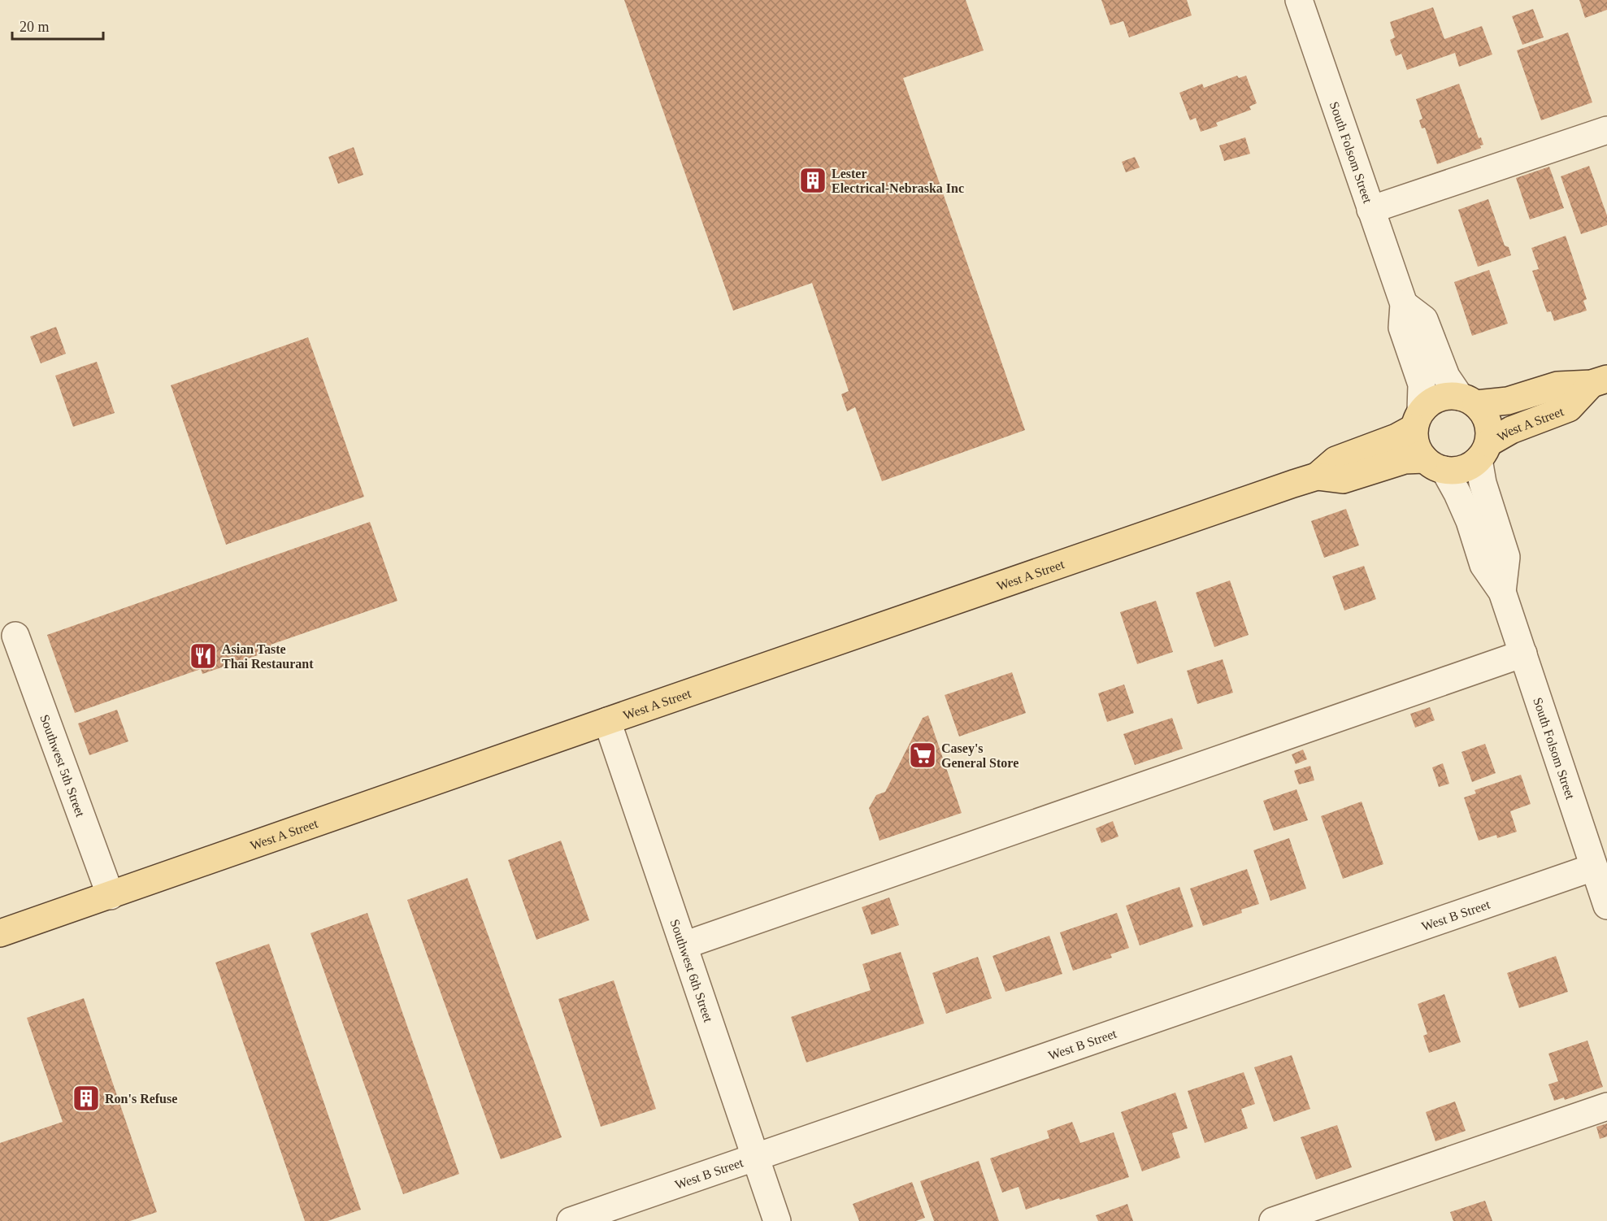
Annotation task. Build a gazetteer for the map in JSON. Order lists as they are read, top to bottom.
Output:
{
  "streets": {
    "main road": ["West A Street"],
    "street": [
      "South Folsom Street",
      "Southwest 5th Street",
      "West B Street",
      "Southwest 6th Street"
    ]
  },
  "crossings": [
    ["South Folsom Street", "West A Street"],
    ["South Folsom Street", "West B Street"],
    ["West A Street", "Southwest 5th Street"],
    ["West A Street", "Southwest 6th Street"],
    ["West B Street", "Southwest 6th Street"]
  ],
  "places": {
    "building": ["Lester Electrical-Nebraska Inc", "Ron's Refuse"],
    "restaurant": ["Asian Taste Thai Restaurant"],
    "supermarket": ["Casey's General Store"]
  },
  "scale_bar": "20 m"
}
